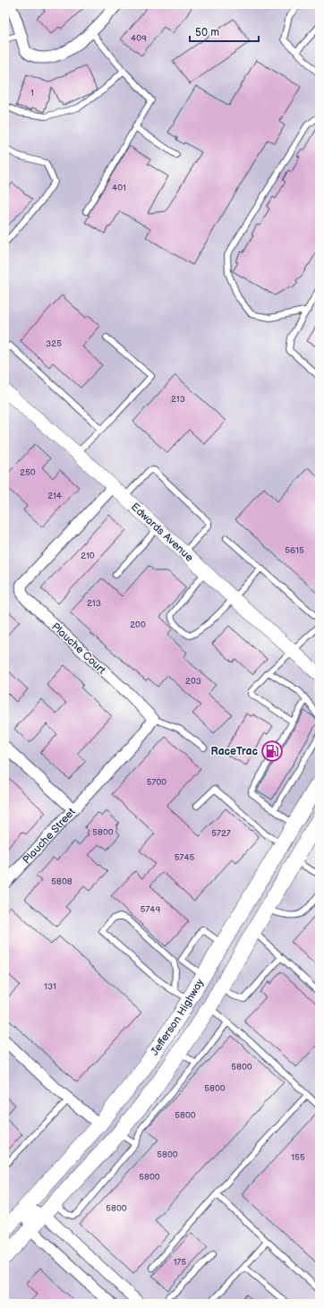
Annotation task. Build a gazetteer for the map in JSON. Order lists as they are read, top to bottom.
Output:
{
  "streets": {
    "main road": ["Jefferson Highway"],
    "street": ["Edwards Avenue", "Plauche Court", "Plauche Street"]
  },
  "crossings": [
    ["Edwards Avenue", "Plauche Court"]
  ],
  "places": {
    "fuel station": ["RaceTrac"]
  },
  "house_numbers": [
    "409",
    "1",
    "401",
    "325",
    "213",
    "250",
    "214",
    "5615",
    "210",
    "213",
    "200",
    "203",
    "5700",
    "5800",
    "5727",
    "5745",
    "5808",
    "5749",
    "131",
    "5800",
    "5800",
    "5800",
    "5800",
    "155",
    "5800",
    "5800",
    "175"
  ],
  "scale_bar": "50 m"
}
